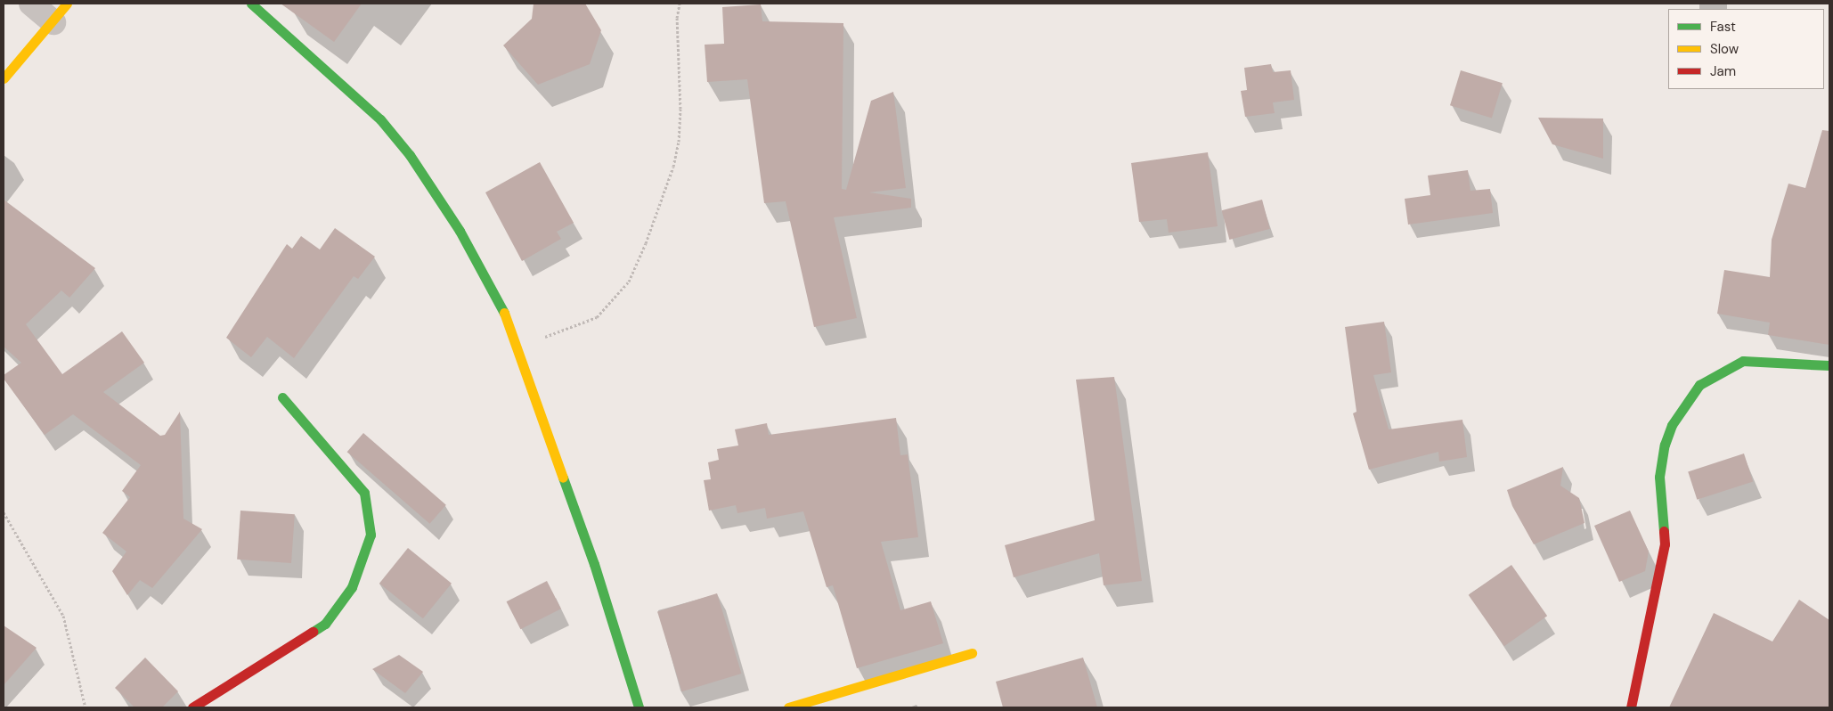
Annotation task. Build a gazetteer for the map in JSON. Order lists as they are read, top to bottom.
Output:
{
  "legend": ["Fast", "Slow", "Jam"]
}
